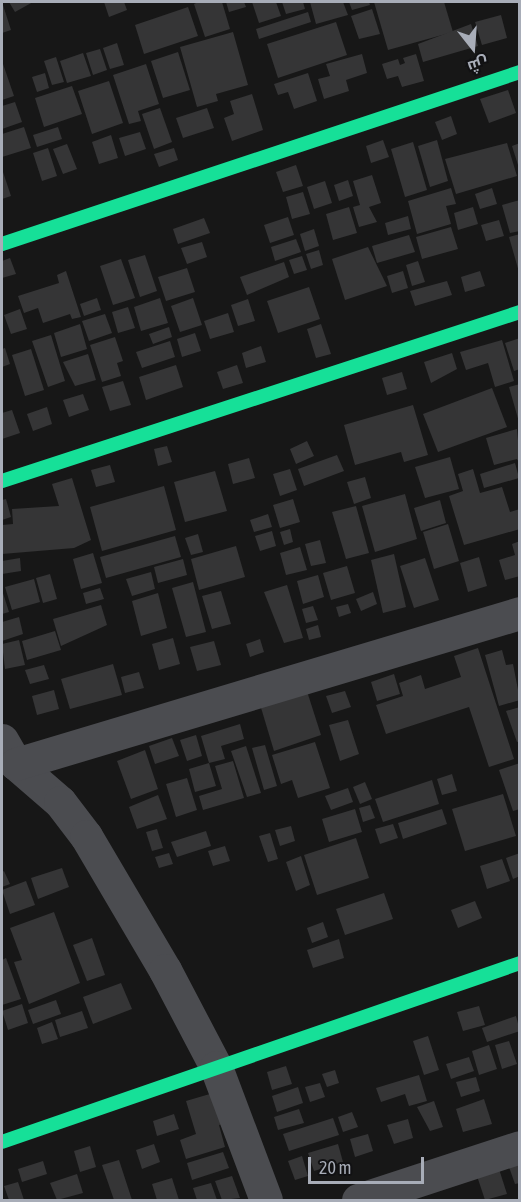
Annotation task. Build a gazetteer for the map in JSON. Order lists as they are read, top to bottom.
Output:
{
  "scale_bar": "20 m",
  "north": "bottom"
}
